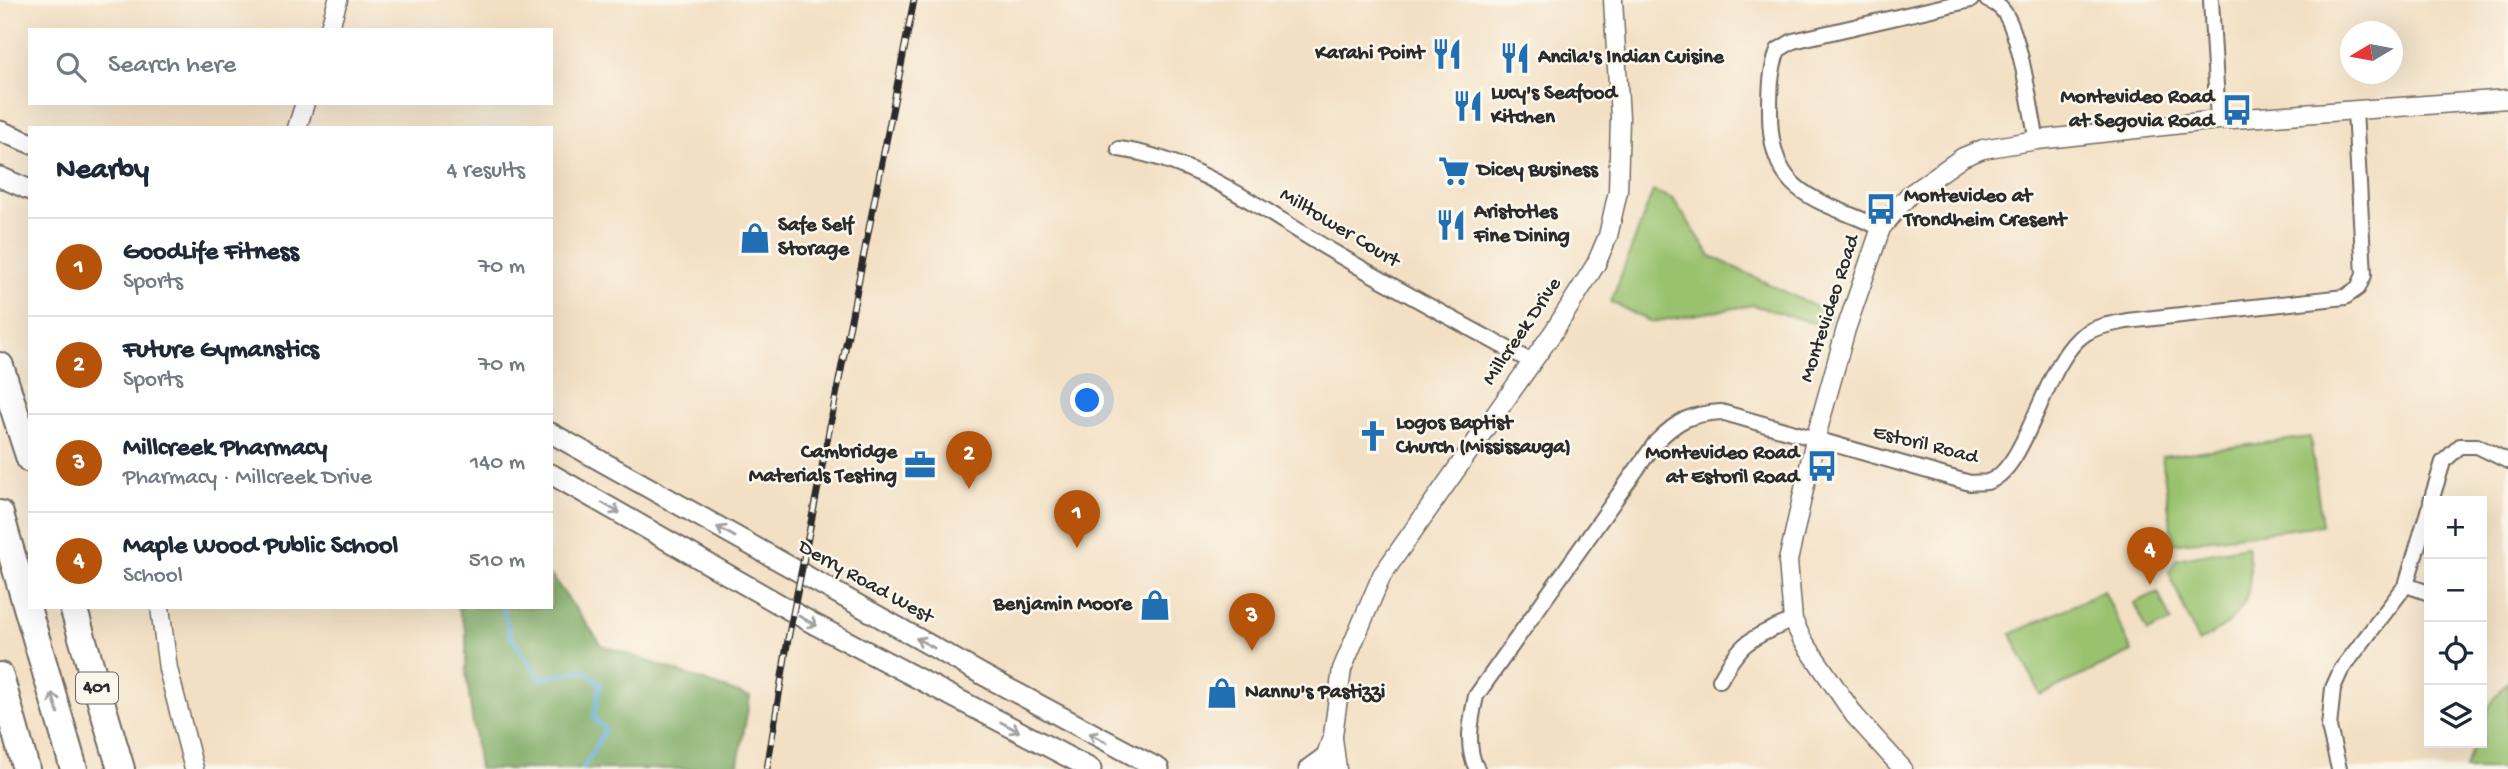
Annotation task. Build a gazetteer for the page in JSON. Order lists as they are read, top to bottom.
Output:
{
  "streets": {
    "highway": ["401"],
    "main road": ["Derry Road West"],
    "street": [
      "Milltower Court",
      "Montevideo Road",
      "Millcreek Drive",
      "Estoril Road"
    ]
  },
  "crossings": [
    ["Milltower Court", "Millcreek Drive"],
    ["Montevideo Road", "Estoril Road"]
  ],
  "places": {
    "restaurant": [
      "Karahi Point",
      "Ancila's Indian Cuisine",
      "Lucy's Seafood Kitchen",
      "Aristotles Fine Dining"
    ],
    "bus stop": ["Montevideo Road at Segovia Road", "Montevideo at Trondheim Cresent", "Montevideo Road at Estoril Road"],
    "supermarket": ["Dicey Business"],
    "shop": ["Safe Self Storage", "Benjamin Moore", "Nannu's Pastizzi"],
    "church": ["Logos Baptist Church (Mississauga)"],
    "office": ["Cambridge Materials Testing"]
  },
  "north": "left",
  "page": {
    "search": "Search here",
    "heading": ["Nearby", "4 results"],
    "list": [
      {
        "mark": "1",
        "name": "GoodLife Fitness",
        "note": "Sports",
        "value": "70 m"
      },
      {
        "mark": "2",
        "name": "Future Gymanstics",
        "note": "Sports",
        "value": "70 m"
      },
      {
        "mark": "3",
        "name": "Millcreek Pharmacy",
        "note": "Pharmacy · Millcreek Drive",
        "value": "140 m"
      },
      {
        "mark": "4",
        "name": "Maple Wood Public School",
        "note": "School",
        "value": "510 m"
      }
    ],
    "pins": [
      "2",
      "1",
      "4",
      "3"
    ],
    "map_buttons": ["+", "−"]
  }
}
